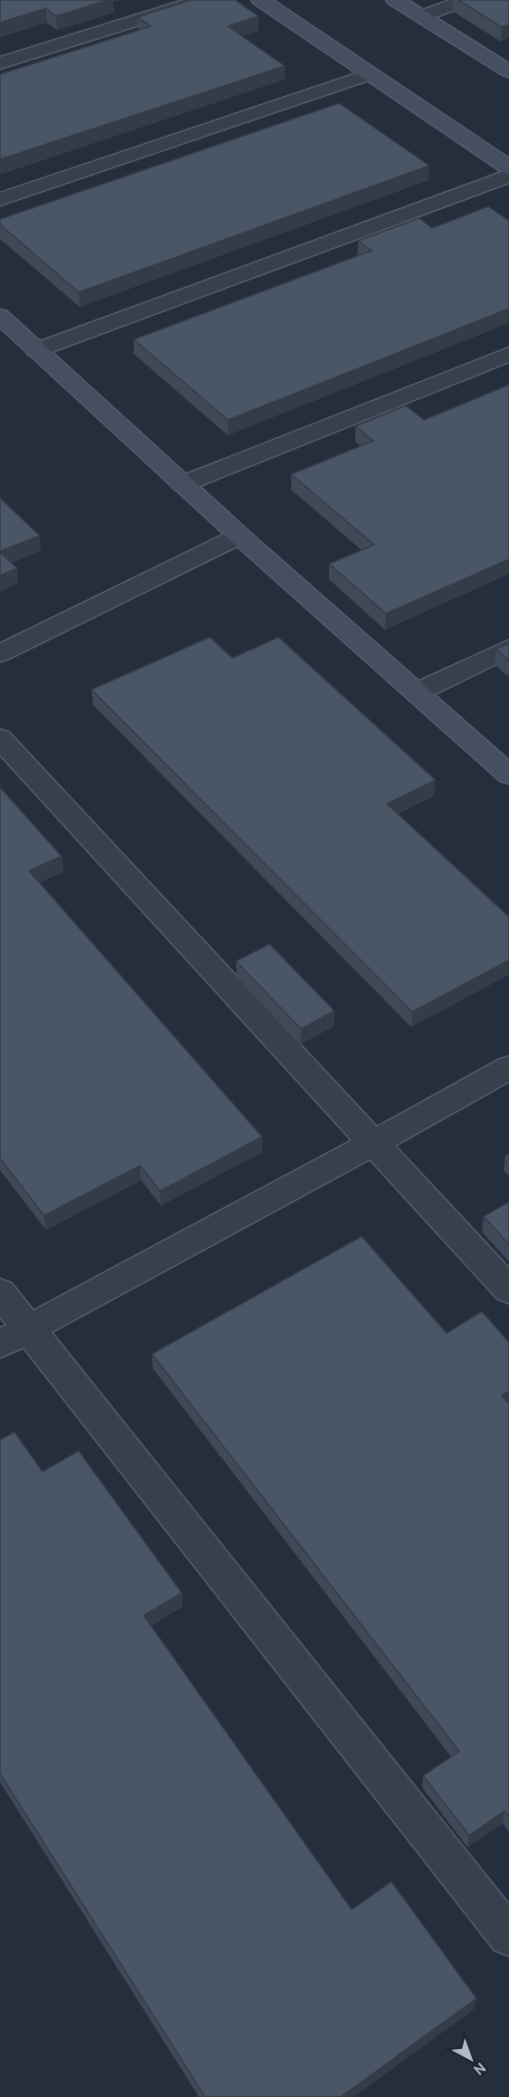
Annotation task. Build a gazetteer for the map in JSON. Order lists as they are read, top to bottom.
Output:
{
  "north": "bottom right"
}
